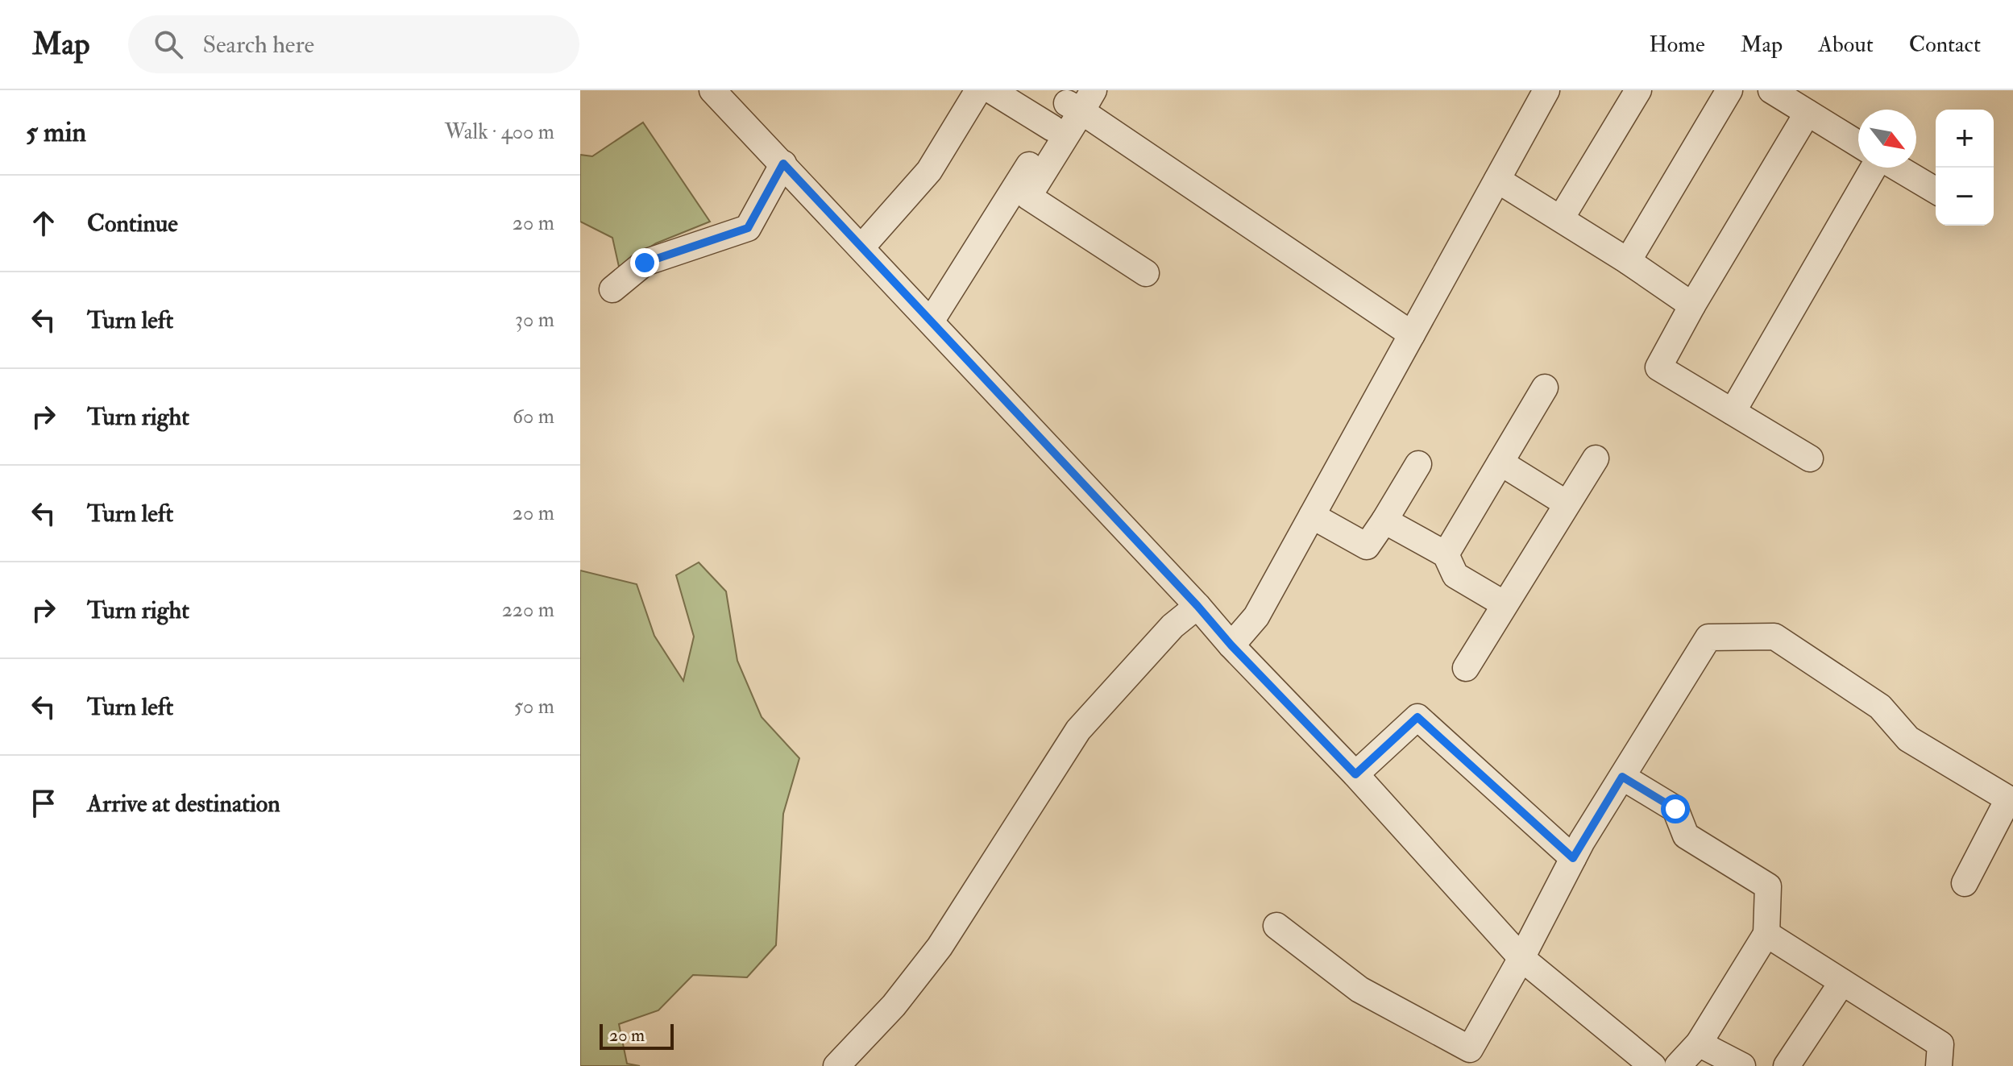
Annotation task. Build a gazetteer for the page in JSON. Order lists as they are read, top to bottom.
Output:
{
  "scale_bar": "20 m",
  "north": "bottom right",
  "page": {
    "header": "Map",
    "search": "Search here",
    "nav": [
      "Home",
      "Map",
      "About",
      "Contact"
    ],
    "heading": ["5 min", "Walk · 400 m"],
    "map_buttons": ["+", "−"],
    "list": [
      ["Continue", "20 m"],
      ["Turn left", "30 m"],
      ["Turn right", "60 m"],
      ["Turn left", "20 m"],
      ["Turn right", "220 m"],
      ["Turn left", "50 m"],
      "Arrive at destination"
    ],
    "scale": "20 m"
  }
}
